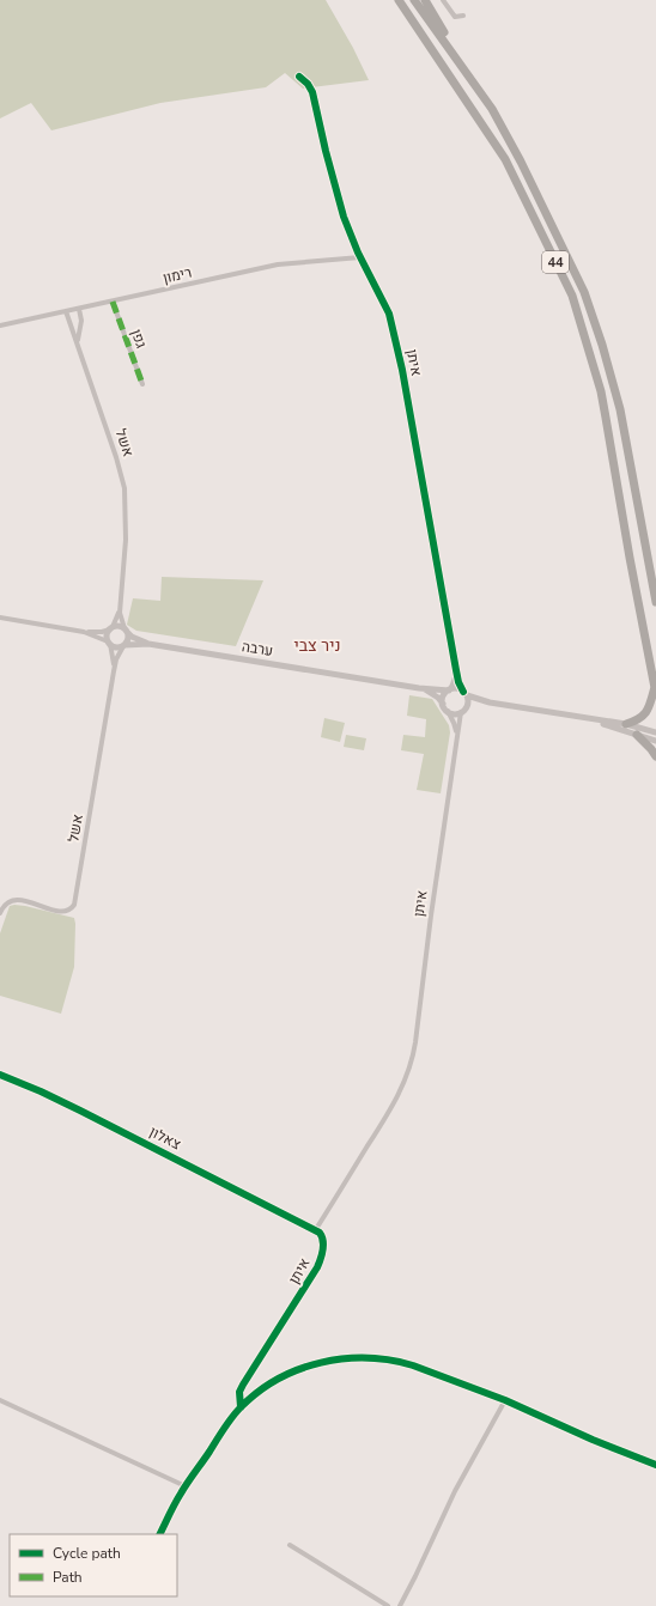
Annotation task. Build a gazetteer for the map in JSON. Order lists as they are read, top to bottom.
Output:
{
  "streets": {
    "highway": ["44"],
    "street": [
      "רימון",
      "גפן",
      "איתן",
      "אשל",
      "ערבה",
      "צאלון"
    ]
  },
  "crossings": [
    ["רימון", "גפן"],
    ["רימון", "איתן"],
    ["רימון", "אשל"],
    ["איתן", "ערבה"],
    ["איתן", "צאלון"],
    ["אשל", "ערבה"]
  ],
  "districts": ["ניר צבי"],
  "legend": ["Cycle path", "Path"]
}
